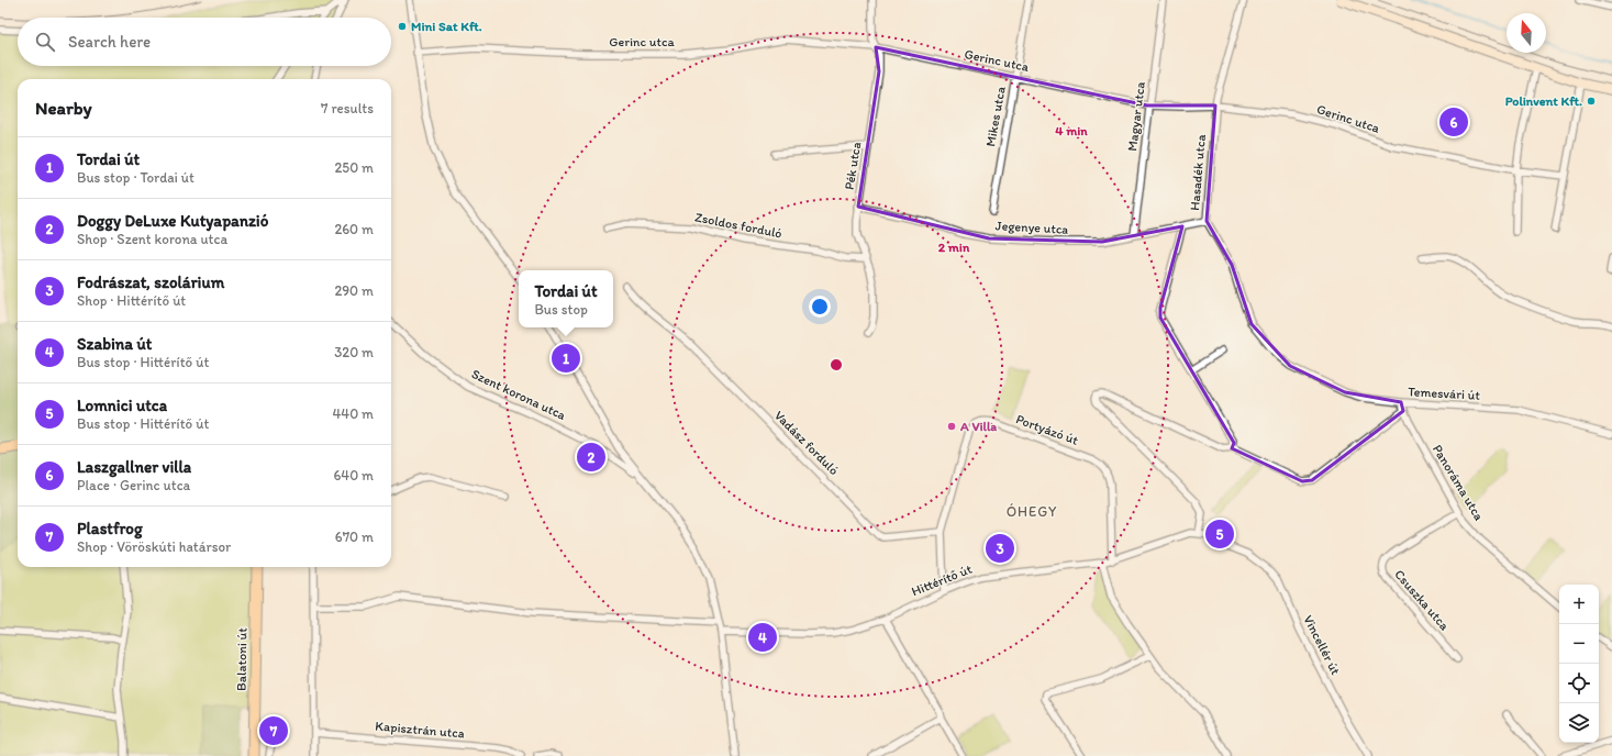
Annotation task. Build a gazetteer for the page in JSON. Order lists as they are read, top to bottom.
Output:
{
  "streets": {
    "main road": ["Balatoni út"],
    "street": [
      "Gerinc utca",
      "Mikes utca",
      "Magyar utca",
      "Pék utca",
      "Hasadék utca",
      "Zsoldos forduló",
      "Jegenye utca",
      "Temesvári út",
      "Szent korona utca",
      "Portyázó út",
      "Vadász forduló",
      "Panoráma utca",
      "Hittérítő út",
      "Csuszka utca",
      "Vincellér út",
      "Kapisztrán utca"
    ]
  },
  "crossings": [
    ["Gerinc utca", "Mikes utca"],
    ["Gerinc utca", "Magyar utca"],
    ["Gerinc utca", "Pék utca"],
    ["Gerinc utca", "Hasadék utca"],
    ["Magyar utca", "Jegenye utca"],
    ["Pék utca", "Zsoldos forduló"],
    ["Pék utca", "Jegenye utca"],
    ["Hasadék utca", "Jegenye utca"],
    ["Hasadék utca", "Temesvári út"],
    ["Temesvári út", "Panoráma utca"],
    ["Temesvári út", "Hittérítő út"],
    ["Temesvári út", "Vincellér út"],
    ["Portyázó út", "Vadász forduló"],
    ["Portyázó út", "Hittérítő út"],
    ["Panoráma utca", "Csuszka utca"],
    ["Hittérítő út", "Vincellér út"]
  ],
  "districts": ["ÓHEGY"],
  "places": ["Mini Sat Kft.", "Polinvent Kft.", "A Villa"],
  "north": "top",
  "page": {
    "search": "Search here",
    "heading": ["Nearby", "7 results"],
    "pins": [
      "6",
      "1",
      "2",
      "5",
      "3",
      "4",
      "7"
    ],
    "list": [
      {
        "mark": "1",
        "name": "Tordai út",
        "note": "Bus stop · Tordai út",
        "value": "250 m"
      },
      {
        "mark": "2",
        "name": "Doggy DeLuxe Kutyapanzió",
        "note": "Shop · Szent korona utca",
        "value": "260 m"
      },
      {
        "mark": "3",
        "name": "Fodrászat, szolárium",
        "note": "Shop · Hittérítő út",
        "value": "290 m"
      },
      {
        "mark": "4",
        "name": "Szabina út",
        "note": "Bus stop · Hittérítő út",
        "value": "320 m"
      },
      {
        "mark": "5",
        "name": "Lomnici utca",
        "note": "Bus stop · Hittérítő út",
        "value": "440 m"
      },
      {
        "mark": "6",
        "name": "Laszgallner villa",
        "note": "Place · Gerinc utca",
        "value": "640 m"
      },
      {
        "mark": "7",
        "name": "Plastfrog",
        "note": "Shop · Vöröskúti határsor",
        "value": "670 m"
      }
    ],
    "popup": ["Tordai út", "Bus stop"],
    "map_buttons": ["+", "−"]
  },
  "rings": ["4 min", "2 min"]
}
